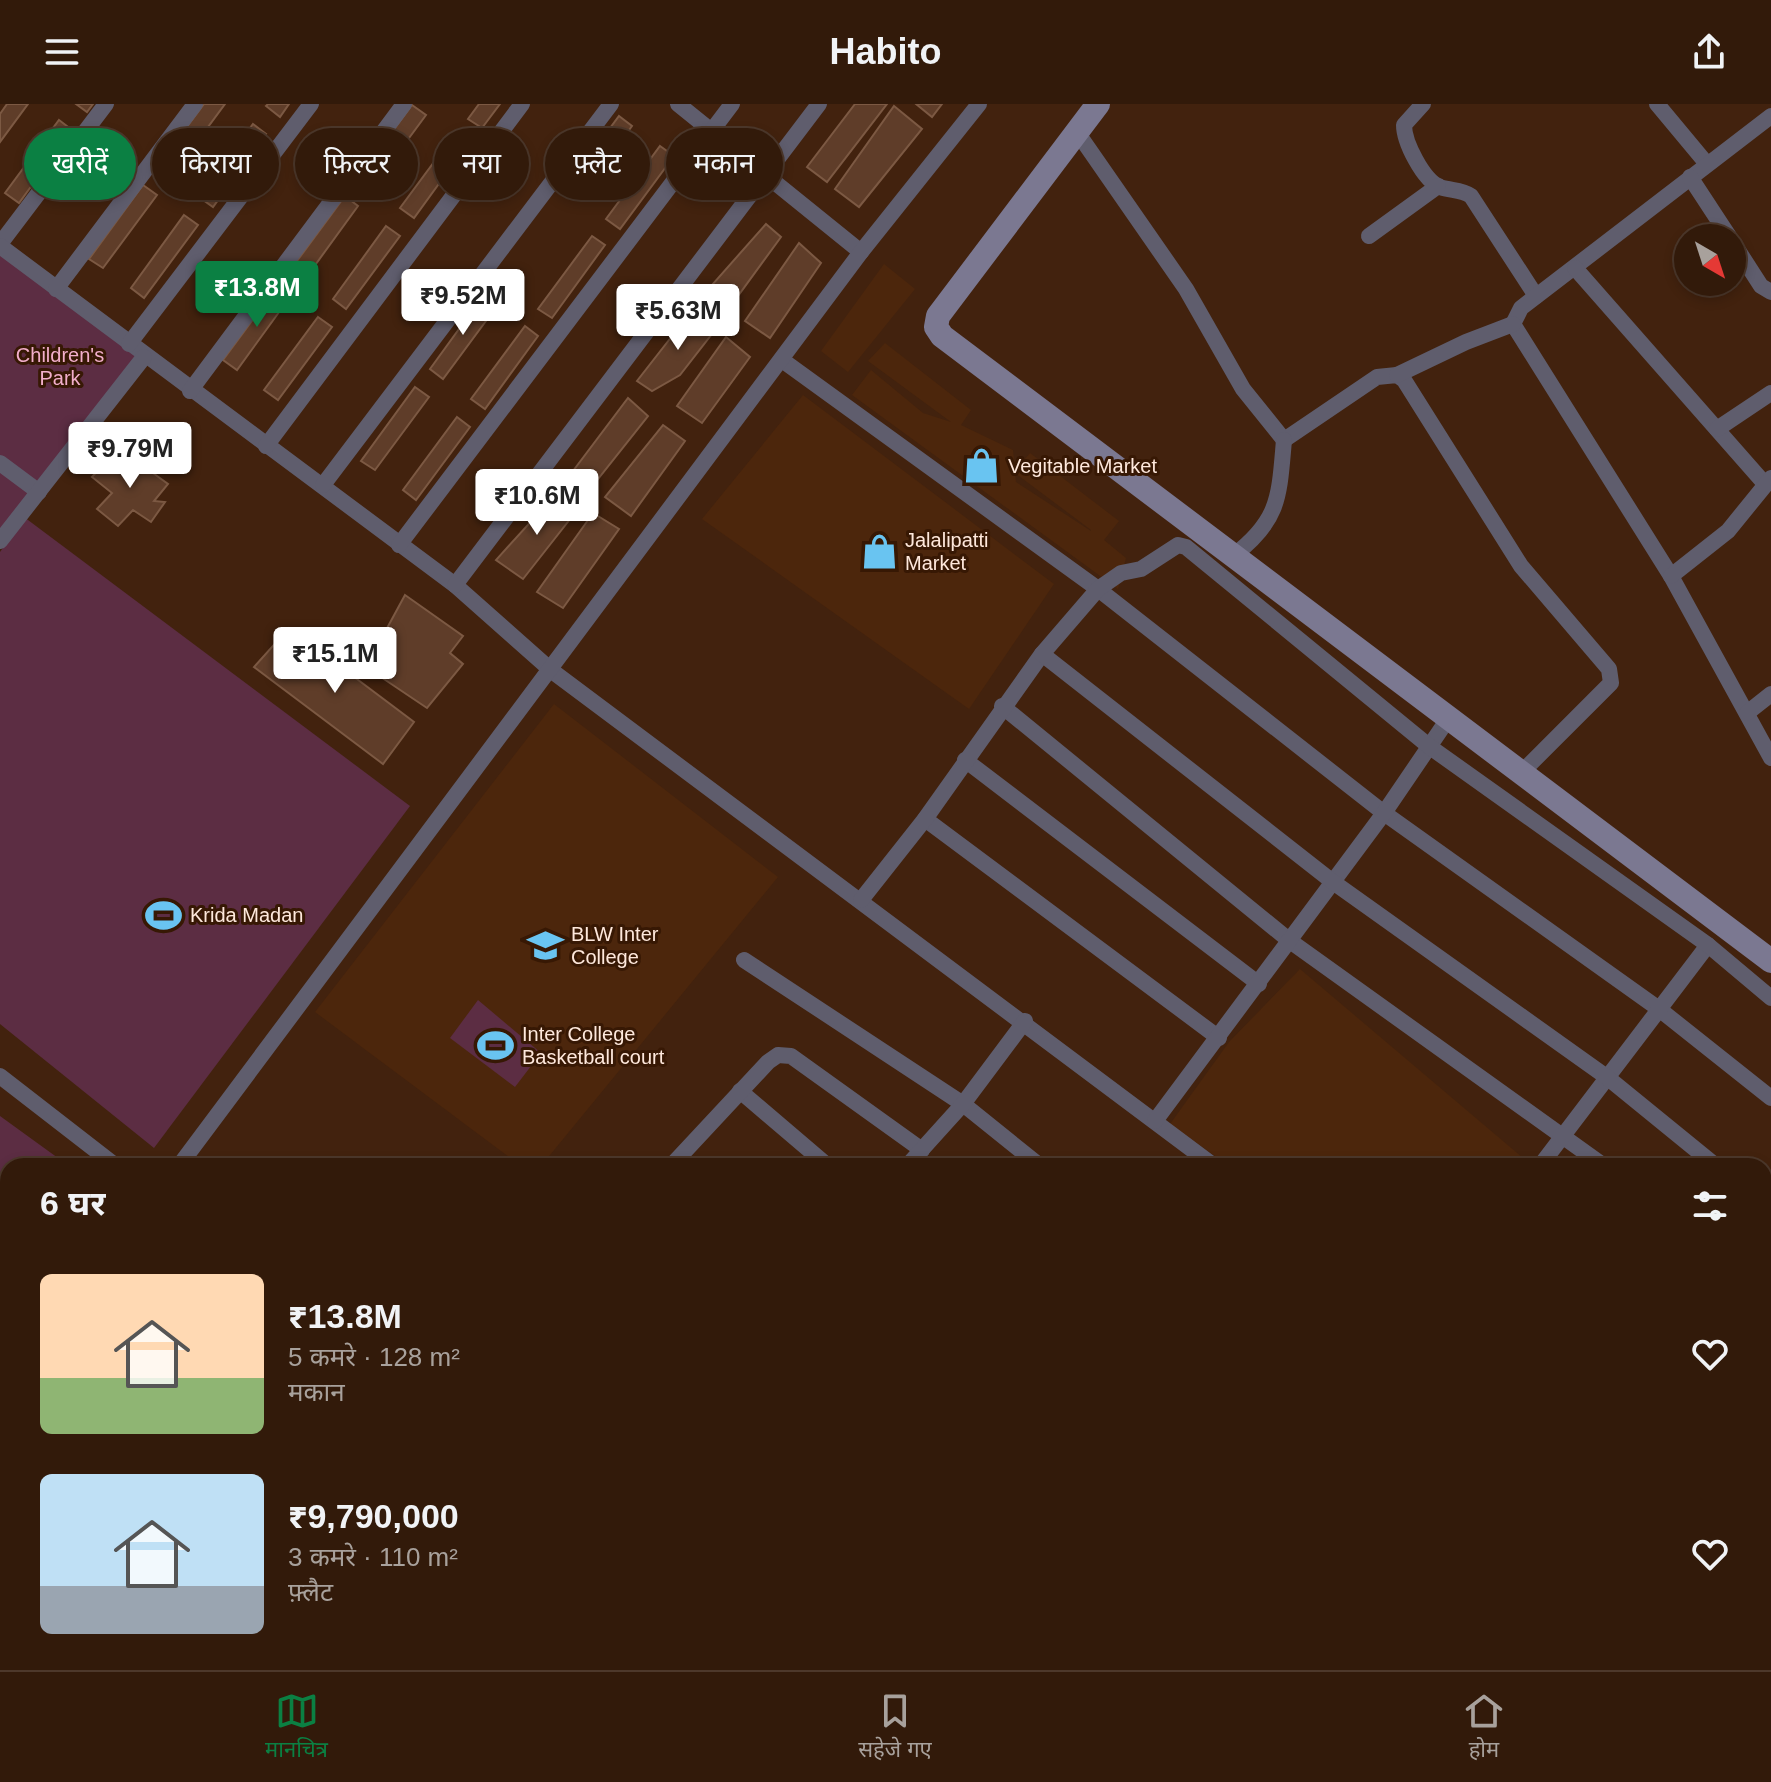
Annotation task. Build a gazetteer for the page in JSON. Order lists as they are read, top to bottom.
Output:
{
  "parks": ["Children's Park"],
  "places": {
    "shop": ["Vegitable Market", "Jalalipatti Market"],
    "sports": ["Krida Madan", "Inter College Basketball court"],
    "school or university": ["BLW Inter College"]
  },
  "north": "bottom right",
  "page": {
    "header": "Habito",
    "chip": [
      "खरीदें",
      "किराया",
      "फ़िल्टर",
      "नया",
      "फ़्लैट",
      "मकान"
    ],
    "price": [
      "₹13.8M",
      "₹9.52M",
      "₹5.63M",
      "₹9.79M",
      "₹10.6M",
      "₹15.1M"
    ],
    "heading": "6 घर",
    "list": [
      {
        "name": "₹13.8M",
        "note": "5 कमरे · 128 m² · मकान"
      },
      {
        "name": "₹9,790,000",
        "note": "3 कमरे · 110 m² · फ़्लैट"
      }
    ],
    "tabs": ["मानचित्र", "सहेजे गए", "होम"]
  }
}
